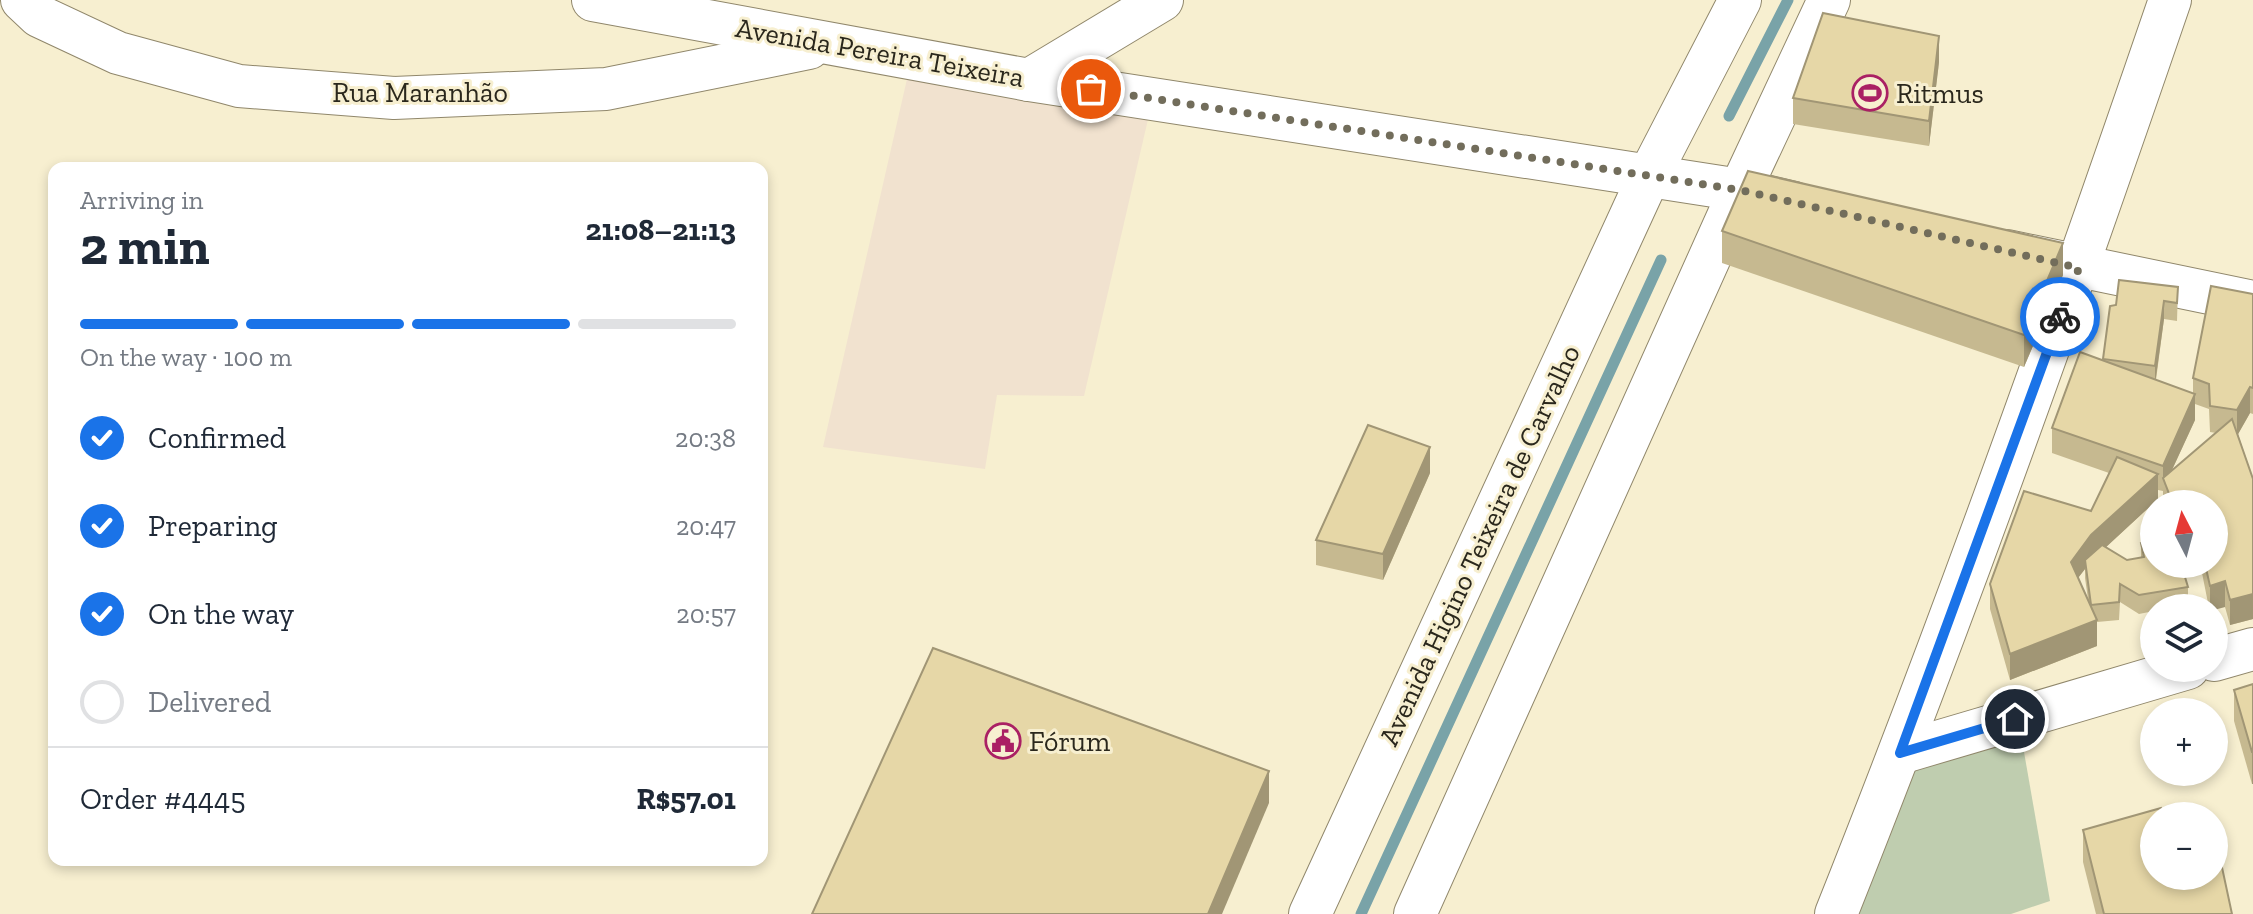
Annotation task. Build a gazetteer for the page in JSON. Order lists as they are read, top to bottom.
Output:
{
  "streets": {
    "street": ["Avenida Pereira Teixeira", "Rua Maranhão", "Avenida Higino Teixeira de Carvalho"]
  },
  "crossings": [
    ["Avenida Pereira Teixeira", "Rua Maranhão"],
    ["Avenida Pereira Teixeira", "Avenida Higino Teixeira de Carvalho"]
  ],
  "places": {
    "sports": ["Ritmus"],
    "public building": ["Fórum"]
  },
  "north": "top",
  "page": {
    "heading": ["2 min", "Arriving in", "21:08–21:13"],
    "panel": ["Order #4445", "R$57.01"],
    "bar": "On the way · 100 m",
    "list": [
      ["Confirmed", "20:38"],
      ["Preparing", "20:47"],
      ["On the way", "20:57"],
      "Delivered"
    ],
    "map_buttons": ["+", "−"]
  }
}
